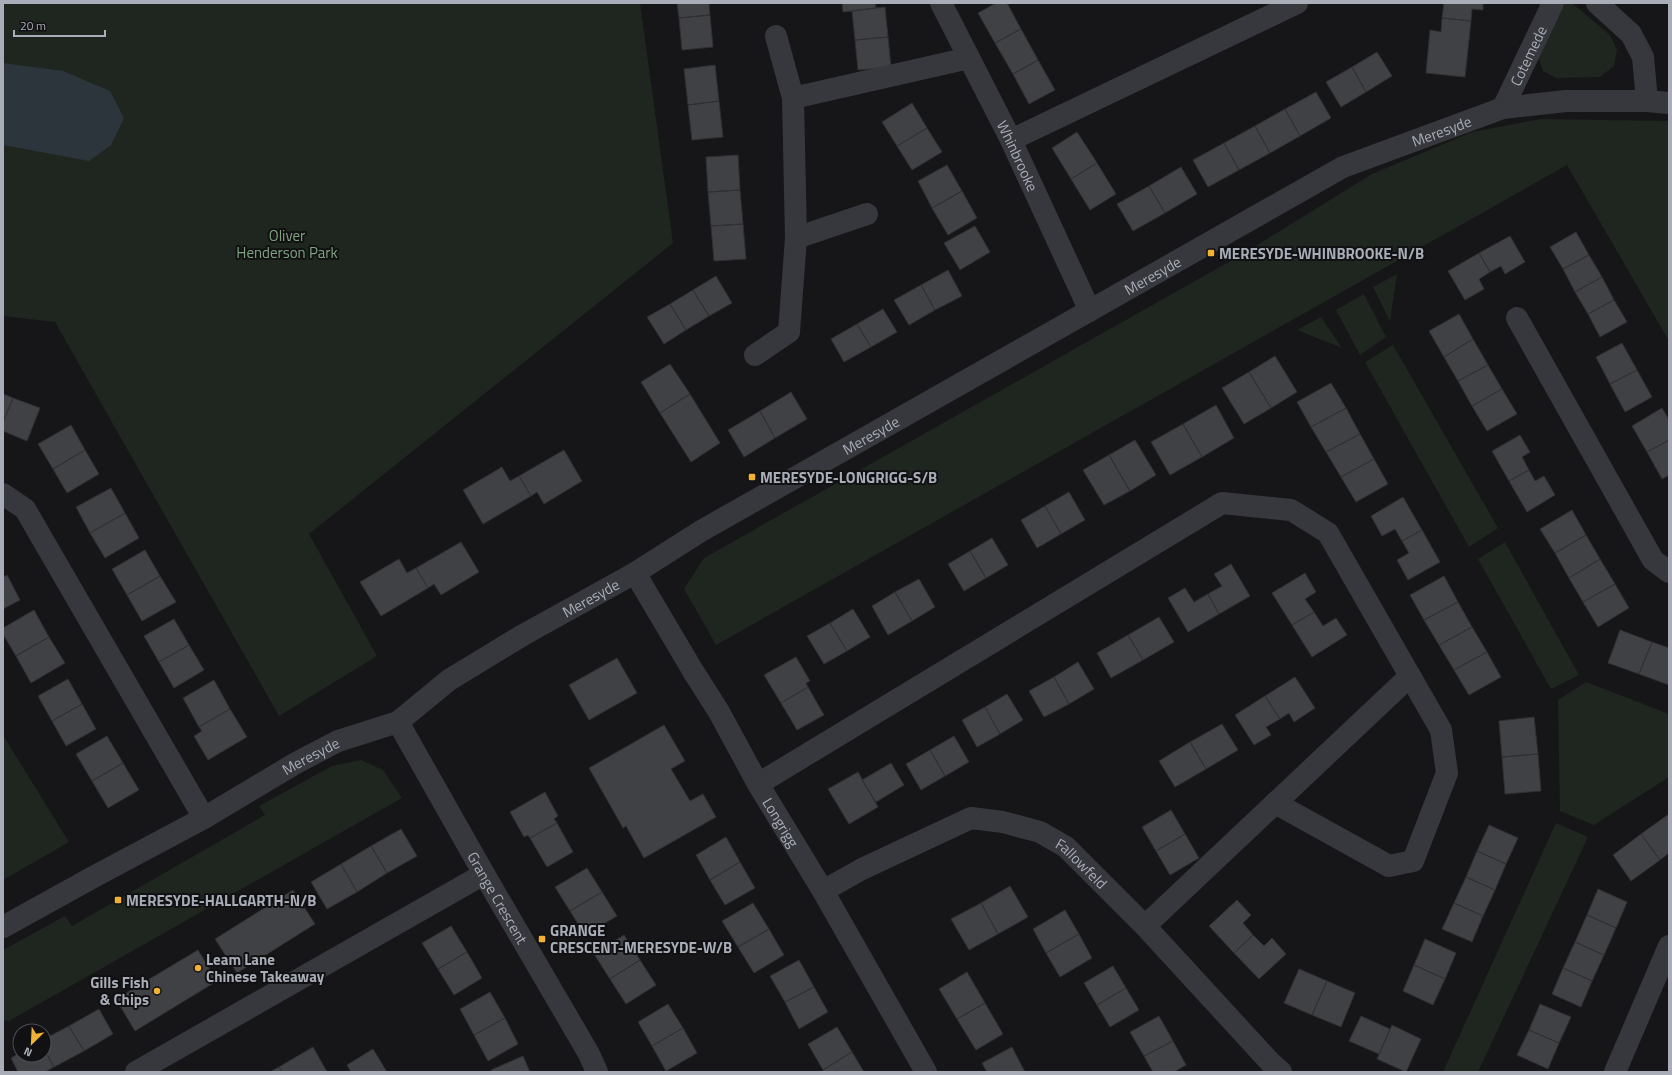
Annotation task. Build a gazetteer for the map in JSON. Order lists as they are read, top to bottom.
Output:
{
  "streets": {
    "street": [
      "Cotemede",
      "Meresyde",
      "Whinbrooke",
      "Longrigg",
      "Fallowfeld",
      "Grange Crescent"
    ]
  },
  "crossings": [
    ["Cotemede", "Meresyde"],
    ["Meresyde", "Whinbrooke"],
    ["Meresyde", "Longrigg"],
    ["Meresyde", "Grange Crescent"],
    ["Longrigg", "Fallowfeld"]
  ],
  "parks": ["Oliver Henderson Park"],
  "places": {
    "transit": [
      "MERESYDE-WHINBROOKE-N/B",
      "MERESYDE-LONGRIGG-S/B",
      "MERESYDE-HALLGARTH-N/B",
      "GRANGE CRESCENT-MERESYDE-W/B"
    ],
    "other": ["Leam Lane Chinese Takeaway", "Gills Fish & Chips"]
  },
  "scale_bar": "20 m",
  "north": "bottom left"
}
